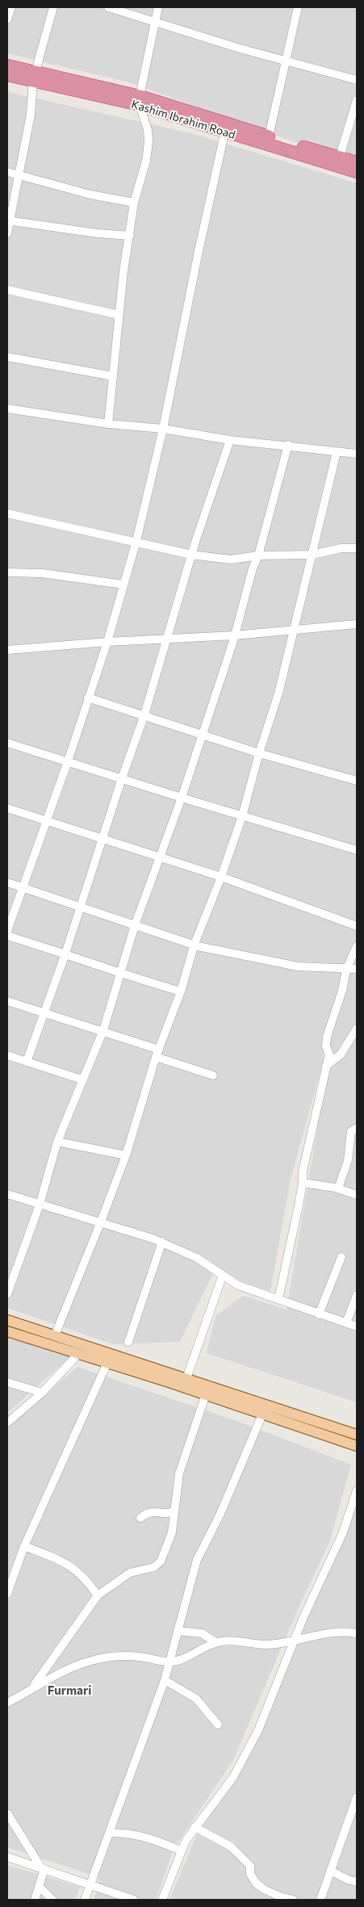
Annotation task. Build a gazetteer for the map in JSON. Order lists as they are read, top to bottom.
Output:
{
  "streets": {
    "highway": ["Kashim Ibrahim Road"]
  },
  "districts": ["Furmari"]
}
